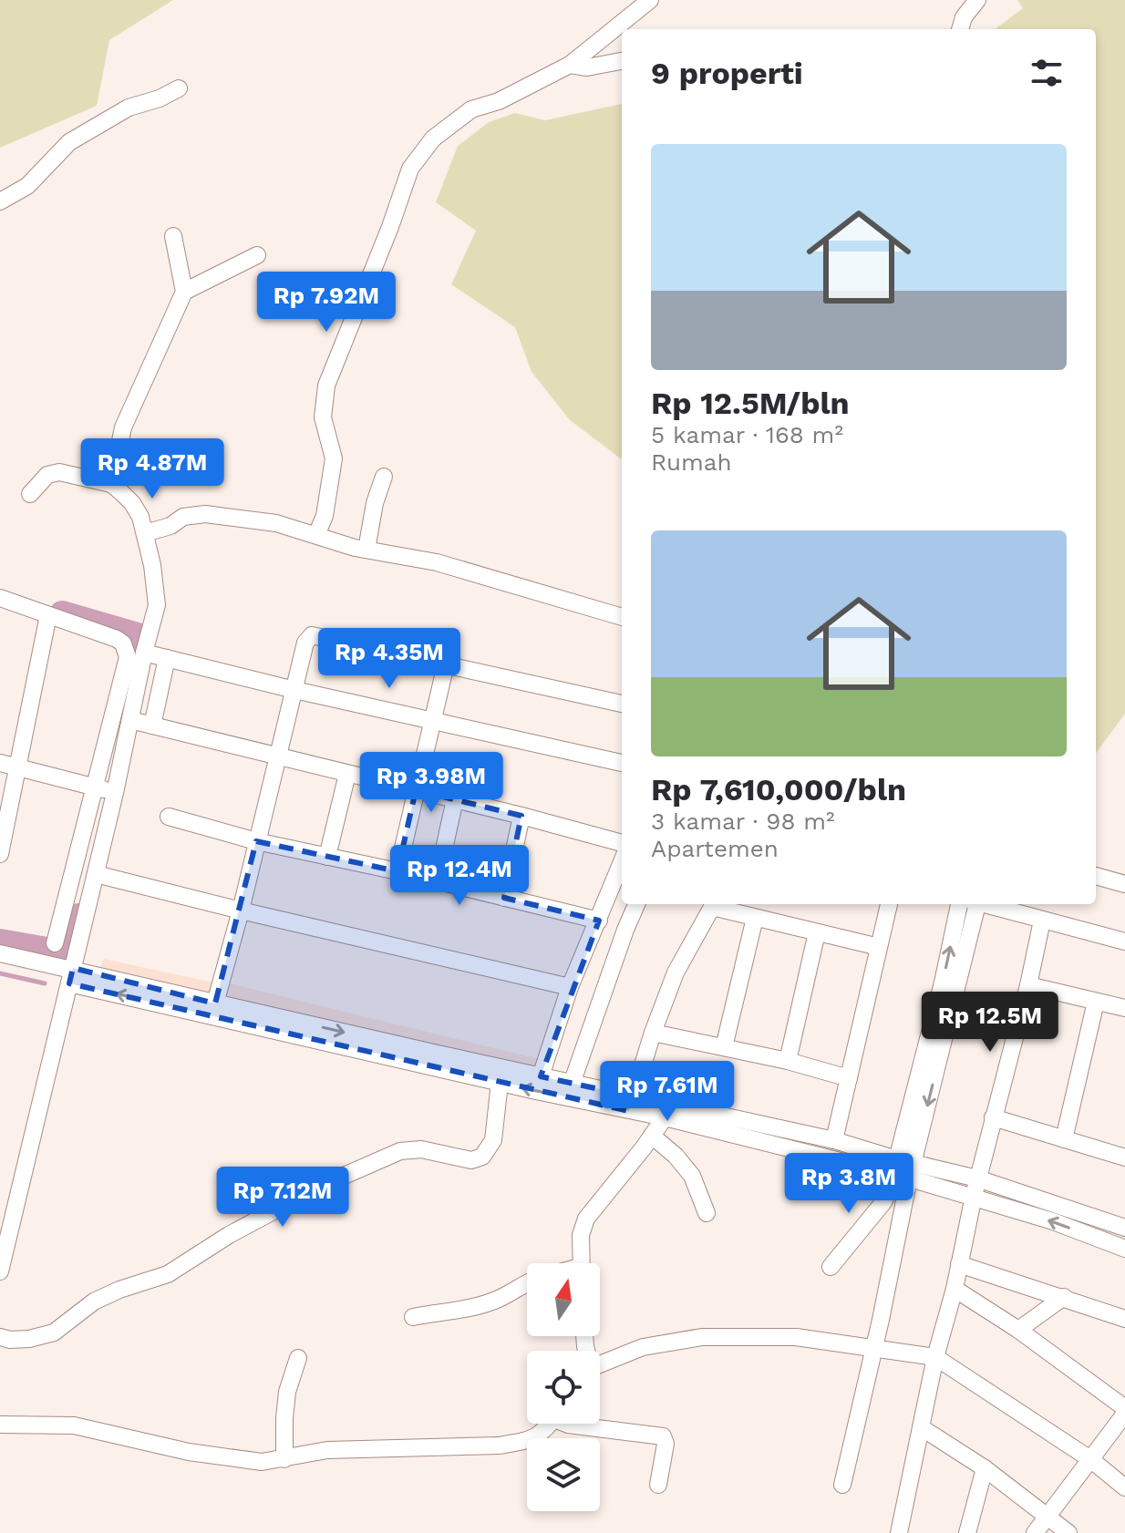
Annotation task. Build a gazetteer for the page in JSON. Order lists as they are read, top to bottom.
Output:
{
  "north": "top",
  "page": {
    "heading": "9 properti",
    "list": [
      {
        "name": "Rp 12.5M/bln",
        "note": "5 kamar · 168 m² · Rumah"
      },
      {
        "name": "Rp 7,610,000/bln",
        "note": "3 kamar · 98 m² · Apartemen"
      }
    ],
    "price": [
      "Rp 7.92M",
      "Rp 4.87M",
      "Rp 4.35M",
      "Rp 3.98M",
      "Rp 12.4M",
      "Rp 12.5M",
      "Rp 7.61M",
      "Rp 3.8M",
      "Rp 7.12M"
    ]
  }
}
